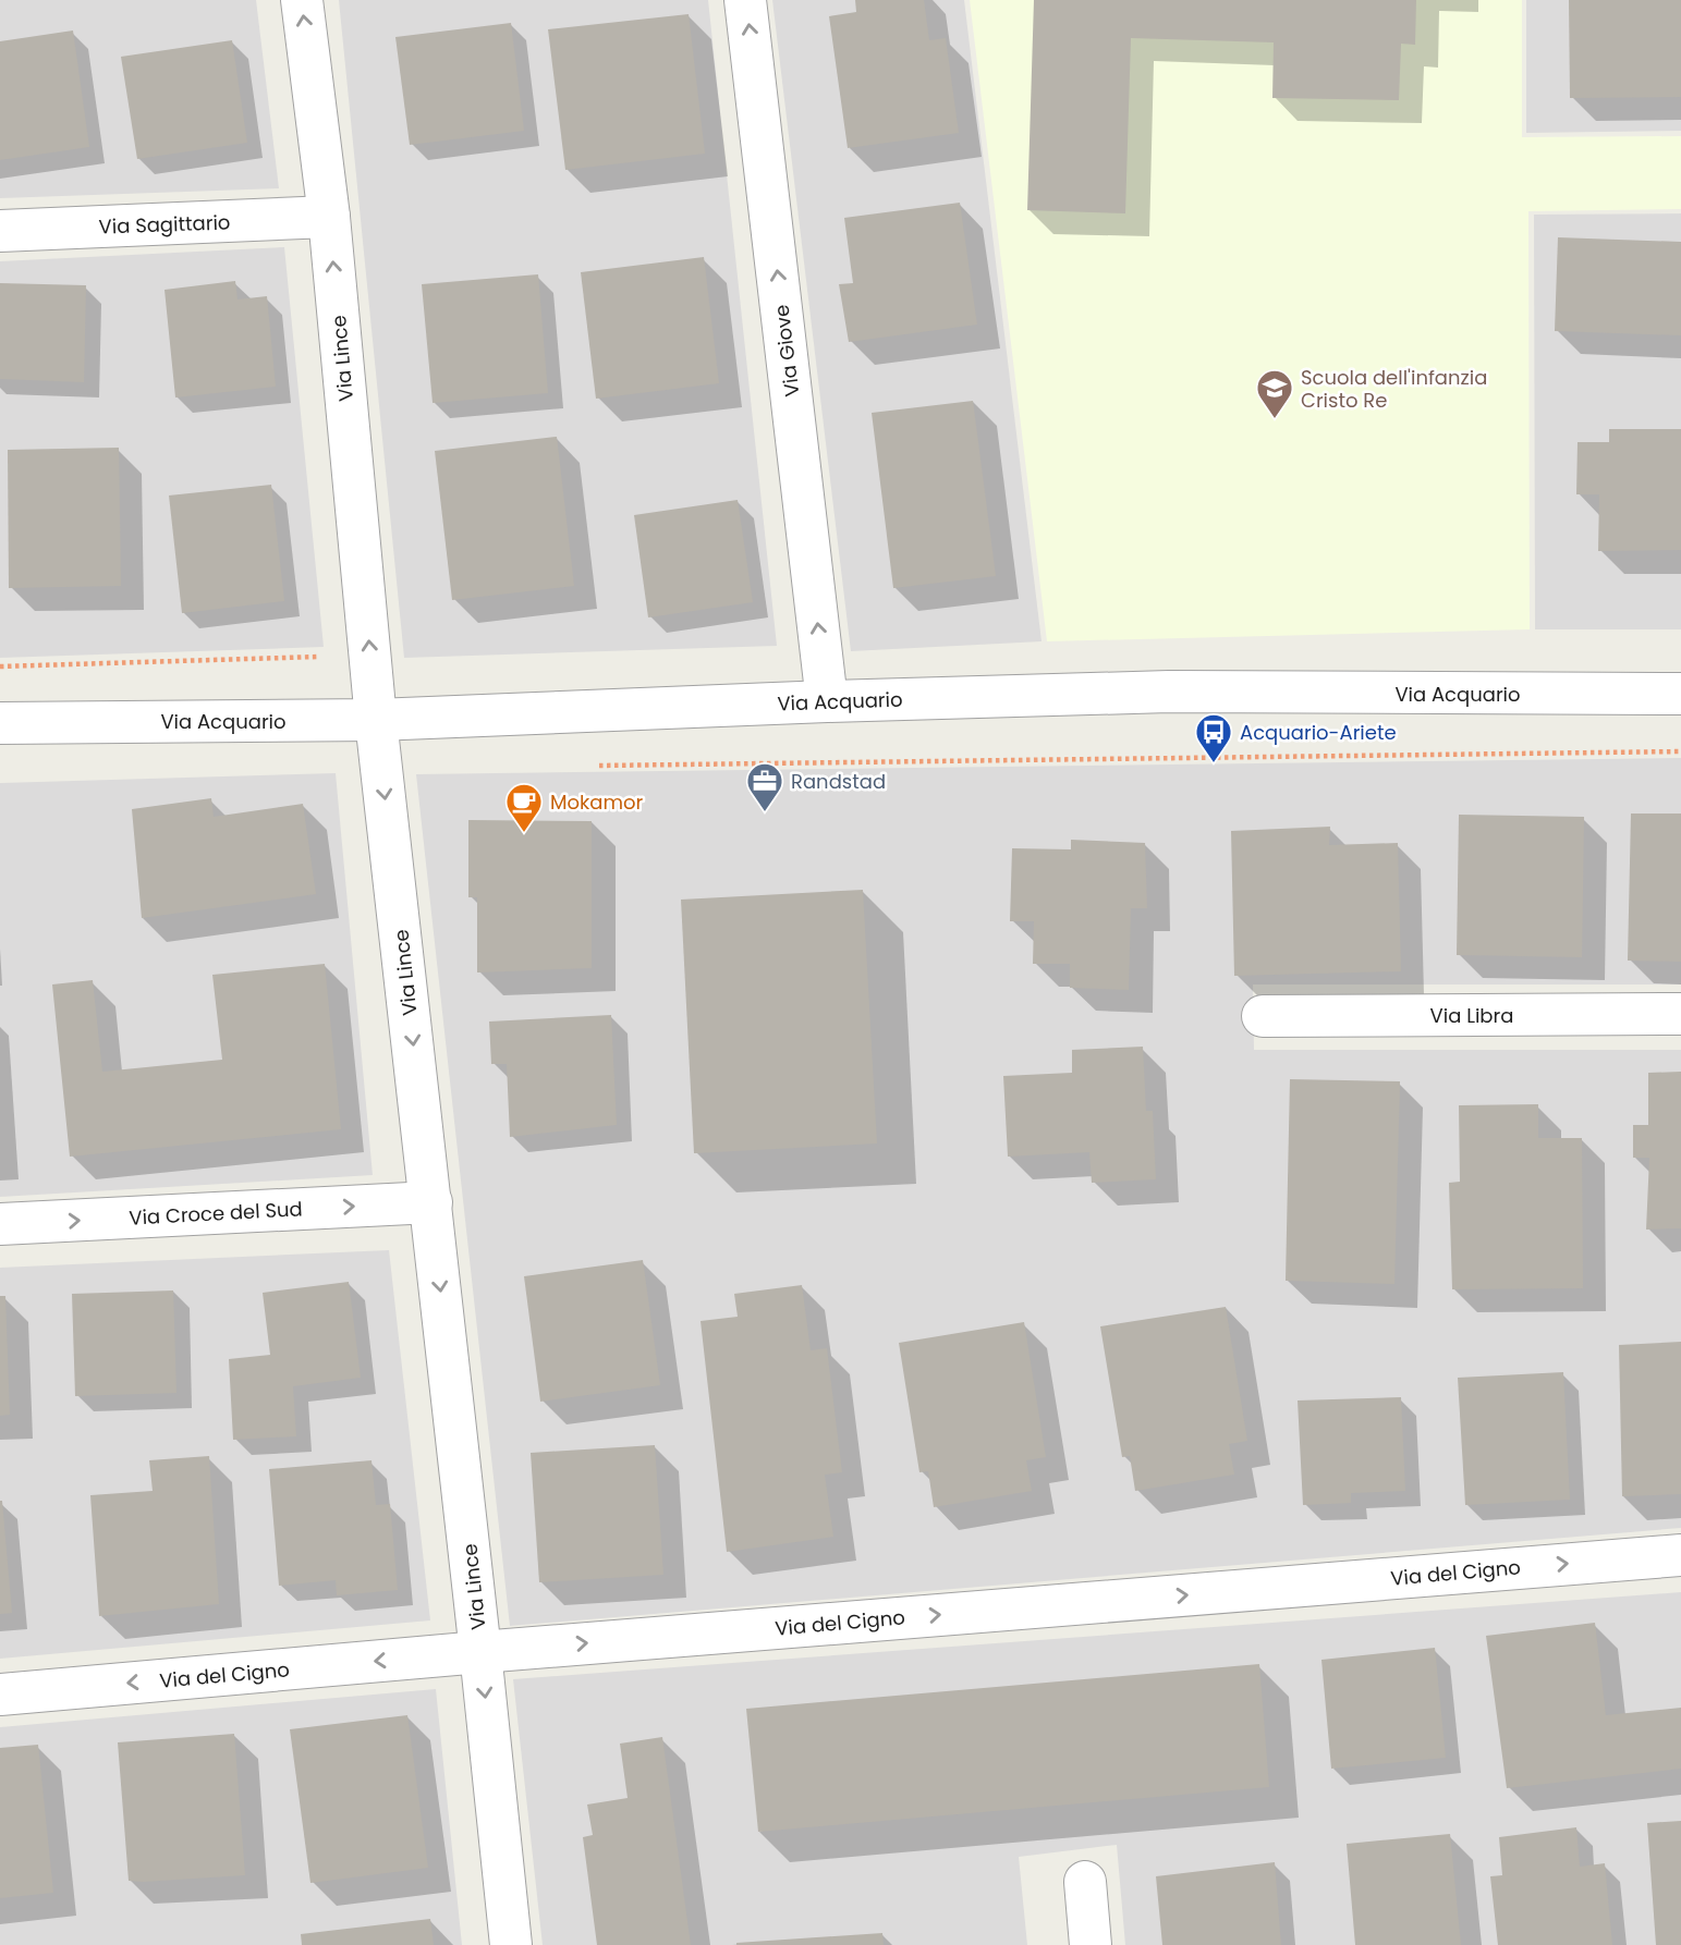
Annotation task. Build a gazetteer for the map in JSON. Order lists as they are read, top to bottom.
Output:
{
  "streets": {
    "street": [
      "Via Sagittario",
      "Via Giove",
      "Via Lince",
      "Via Acquario",
      "Via Libra",
      "Via Croce del Sud",
      "Via del Cigno"
    ]
  },
  "crossings": [
    ["Via Sagittario", "Via Lince"],
    ["Via Giove", "Via Acquario"],
    ["Via Lince", "Via Acquario"],
    ["Via Lince", "Via Croce del Sud"],
    ["Via Lince", "Via del Cigno"]
  ],
  "one_way": ["Via Giove", "Via Croce del Sud"],
  "places": {
    "school or university": ["Scuola dell'infanzia Cristo Re"],
    "bus stop": ["Acquario-Ariete"],
    "office": ["Randstad"],
    "cafe": ["Mokamor"]
  }
}
